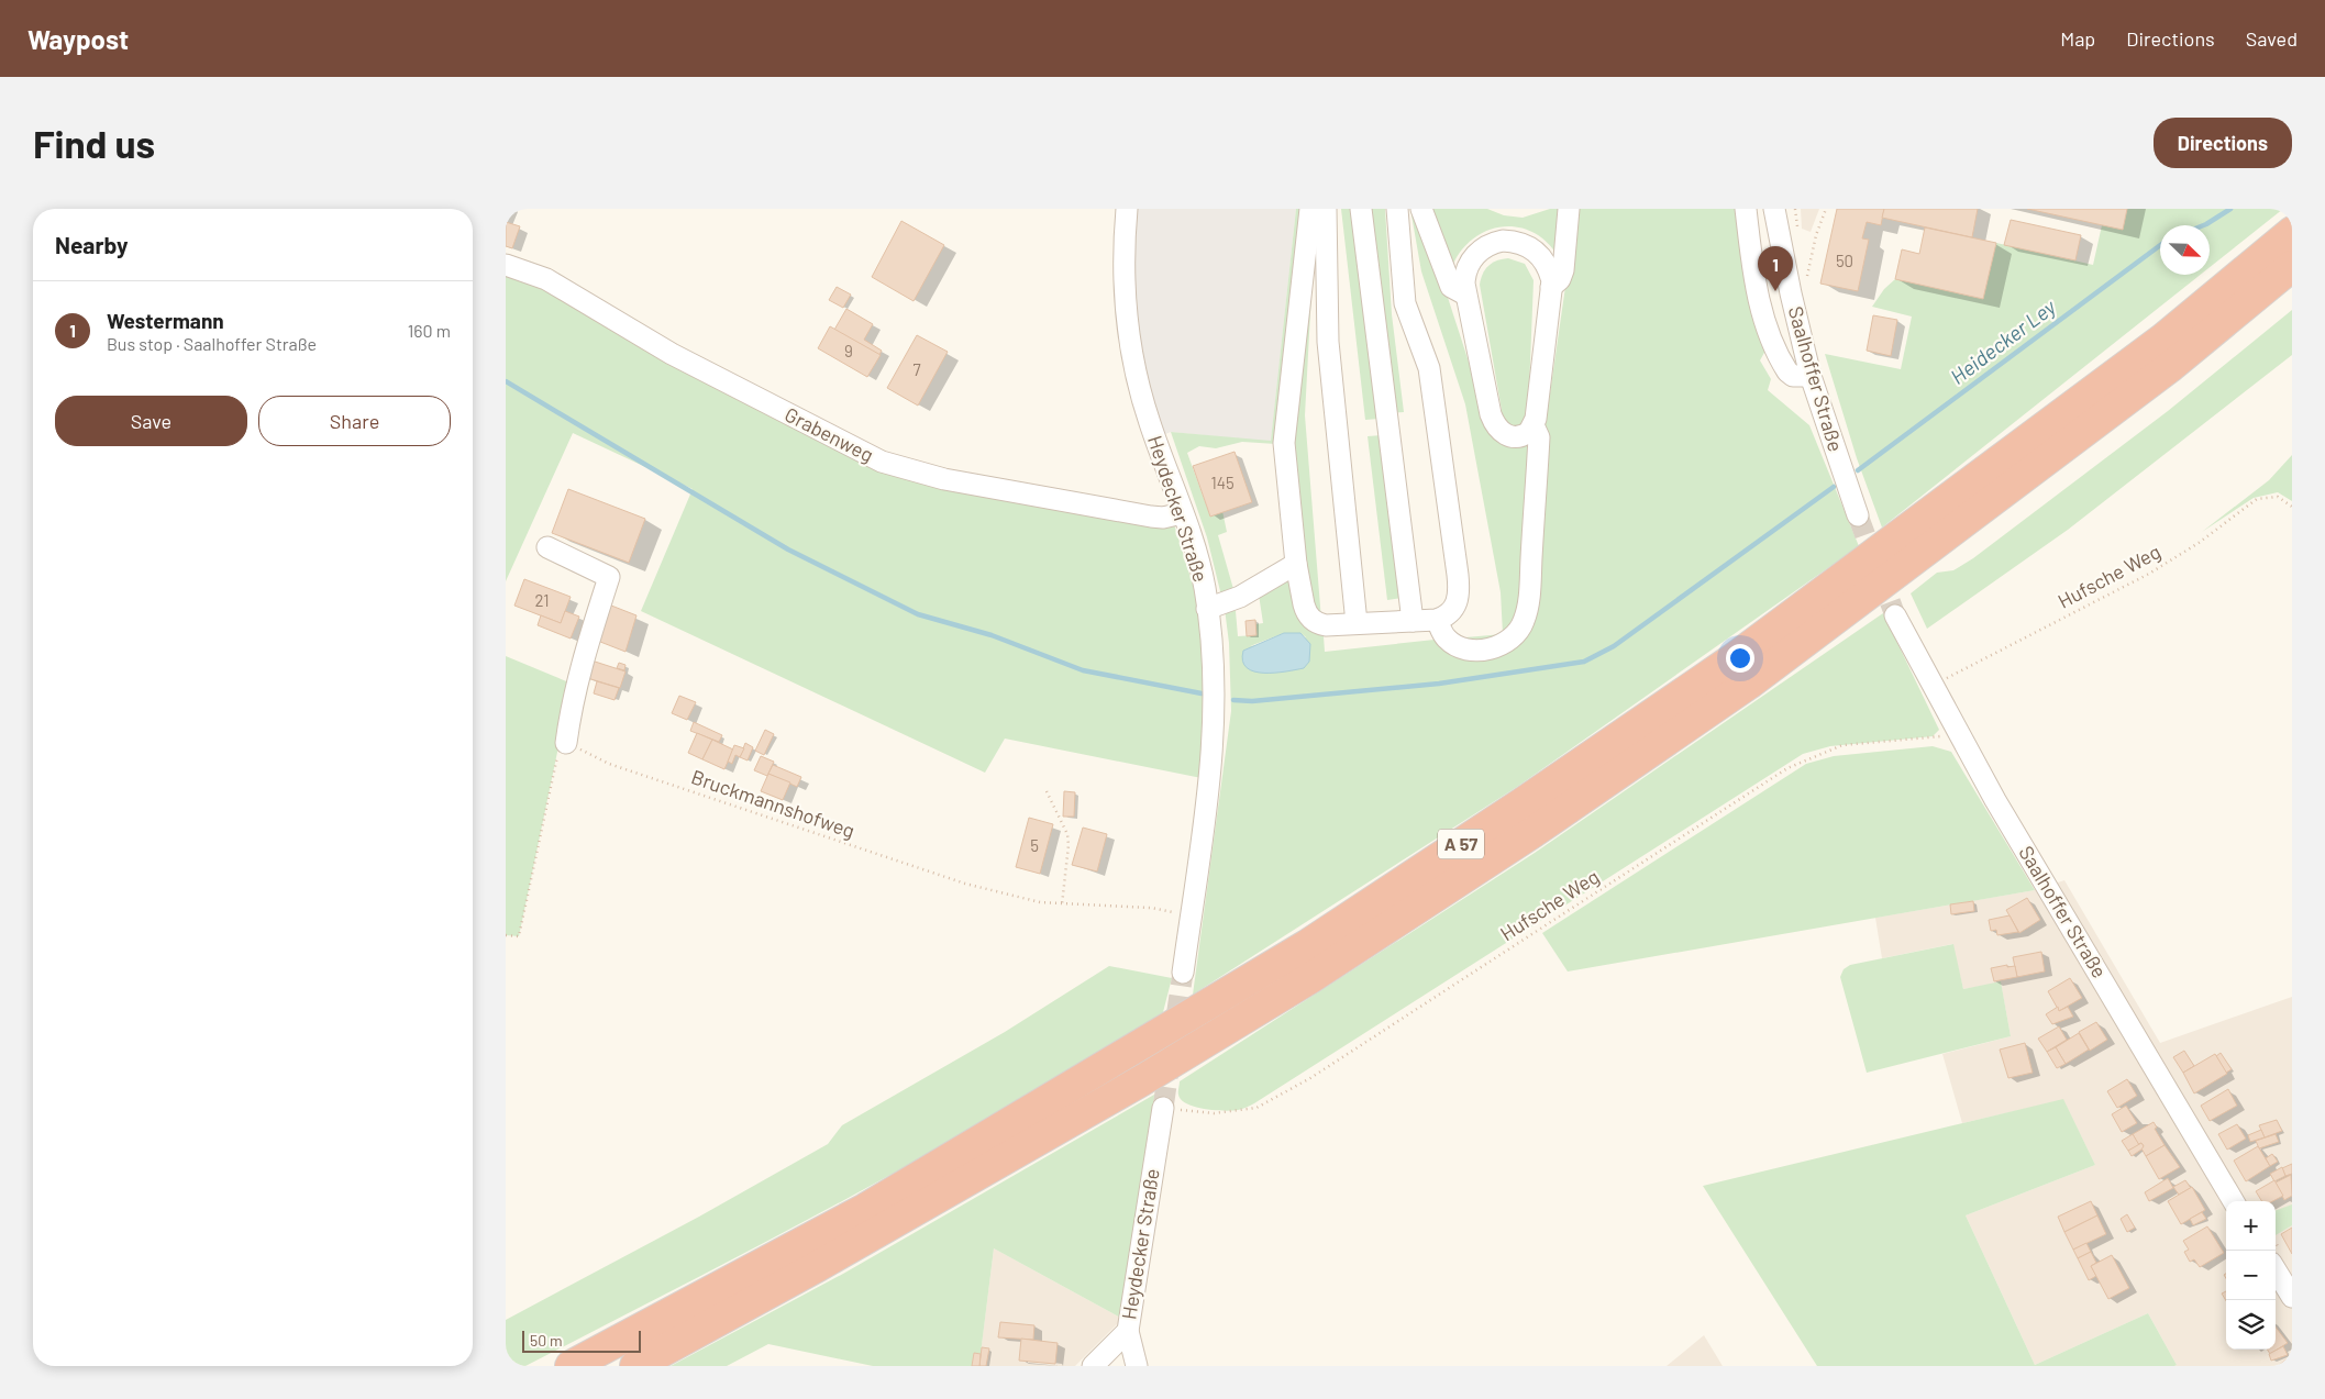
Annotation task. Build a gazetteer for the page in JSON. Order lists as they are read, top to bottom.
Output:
{
  "streets": {
    "highway": ["A 57"],
    "street": ["Saalhoffer Straße", "Grabenweg", "Heydecker Straße"],
    "path": ["Hufsche Weg", "Bruckmannshofweg"]
  },
  "crossings": [
    ["Saalhoffer Straße", "Hufsche Weg"],
    ["Grabenweg", "Heydecker Straße"],
    ["Heydecker Straße", "Hufsche Weg"],
    ["Heydecker Straße", "Bruckmannshofweg"]
  ],
  "water": ["Heidecker Ley"],
  "house_numbers": [
    "50",
    "9",
    "7",
    "145",
    "21",
    "5"
  ],
  "scale_bar": "50 m",
  "north": "bottom right",
  "page": {
    "header": "Waypost",
    "nav": ["Map", "Directions", "Saved"],
    "buttons": [
      "Directions",
      ["Save", "Share"]
    ],
    "title": "Find us",
    "heading": "Nearby",
    "pins": "1",
    "list": [
      {
        "mark": "1",
        "name": "Westermann",
        "note": "Bus stop · Saalhoffer Straße",
        "value": "160 m"
      }
    ],
    "map_buttons": ["+", "−"],
    "scale": "50 m"
  }
}
